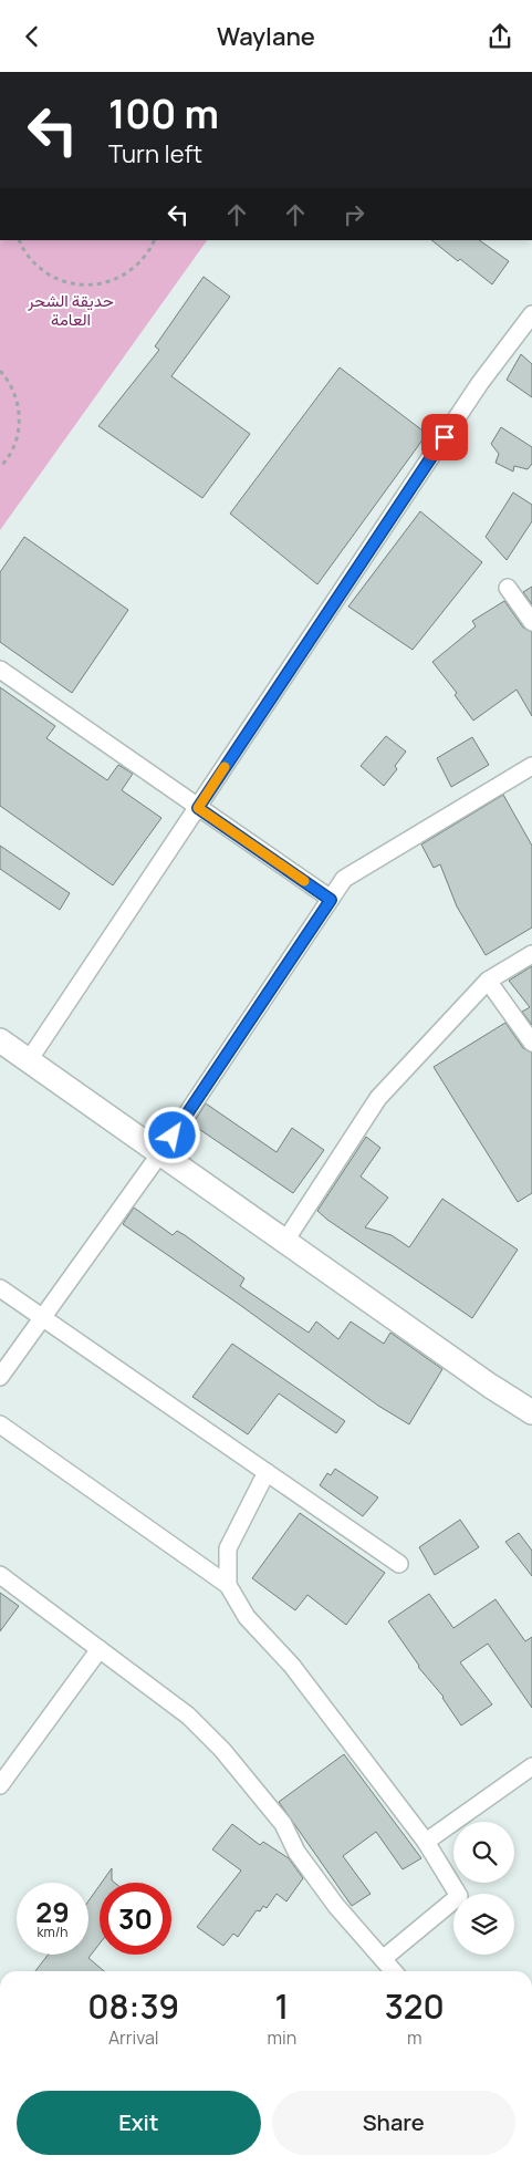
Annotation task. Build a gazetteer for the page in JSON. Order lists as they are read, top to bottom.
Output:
{
  "parks": ["حديقة الشحر العامة"],
  "page": {
    "header": "Waylane",
    "turn": ["100 m", "Turn left"],
    "speed": "29 km/h",
    "limit": "30",
    "eta": [
      "08:39",
      "Arrival",
      "1",
      "min",
      "320",
      "m"
    ],
    "buttons": ["Exit", "Share"]
  }
}
